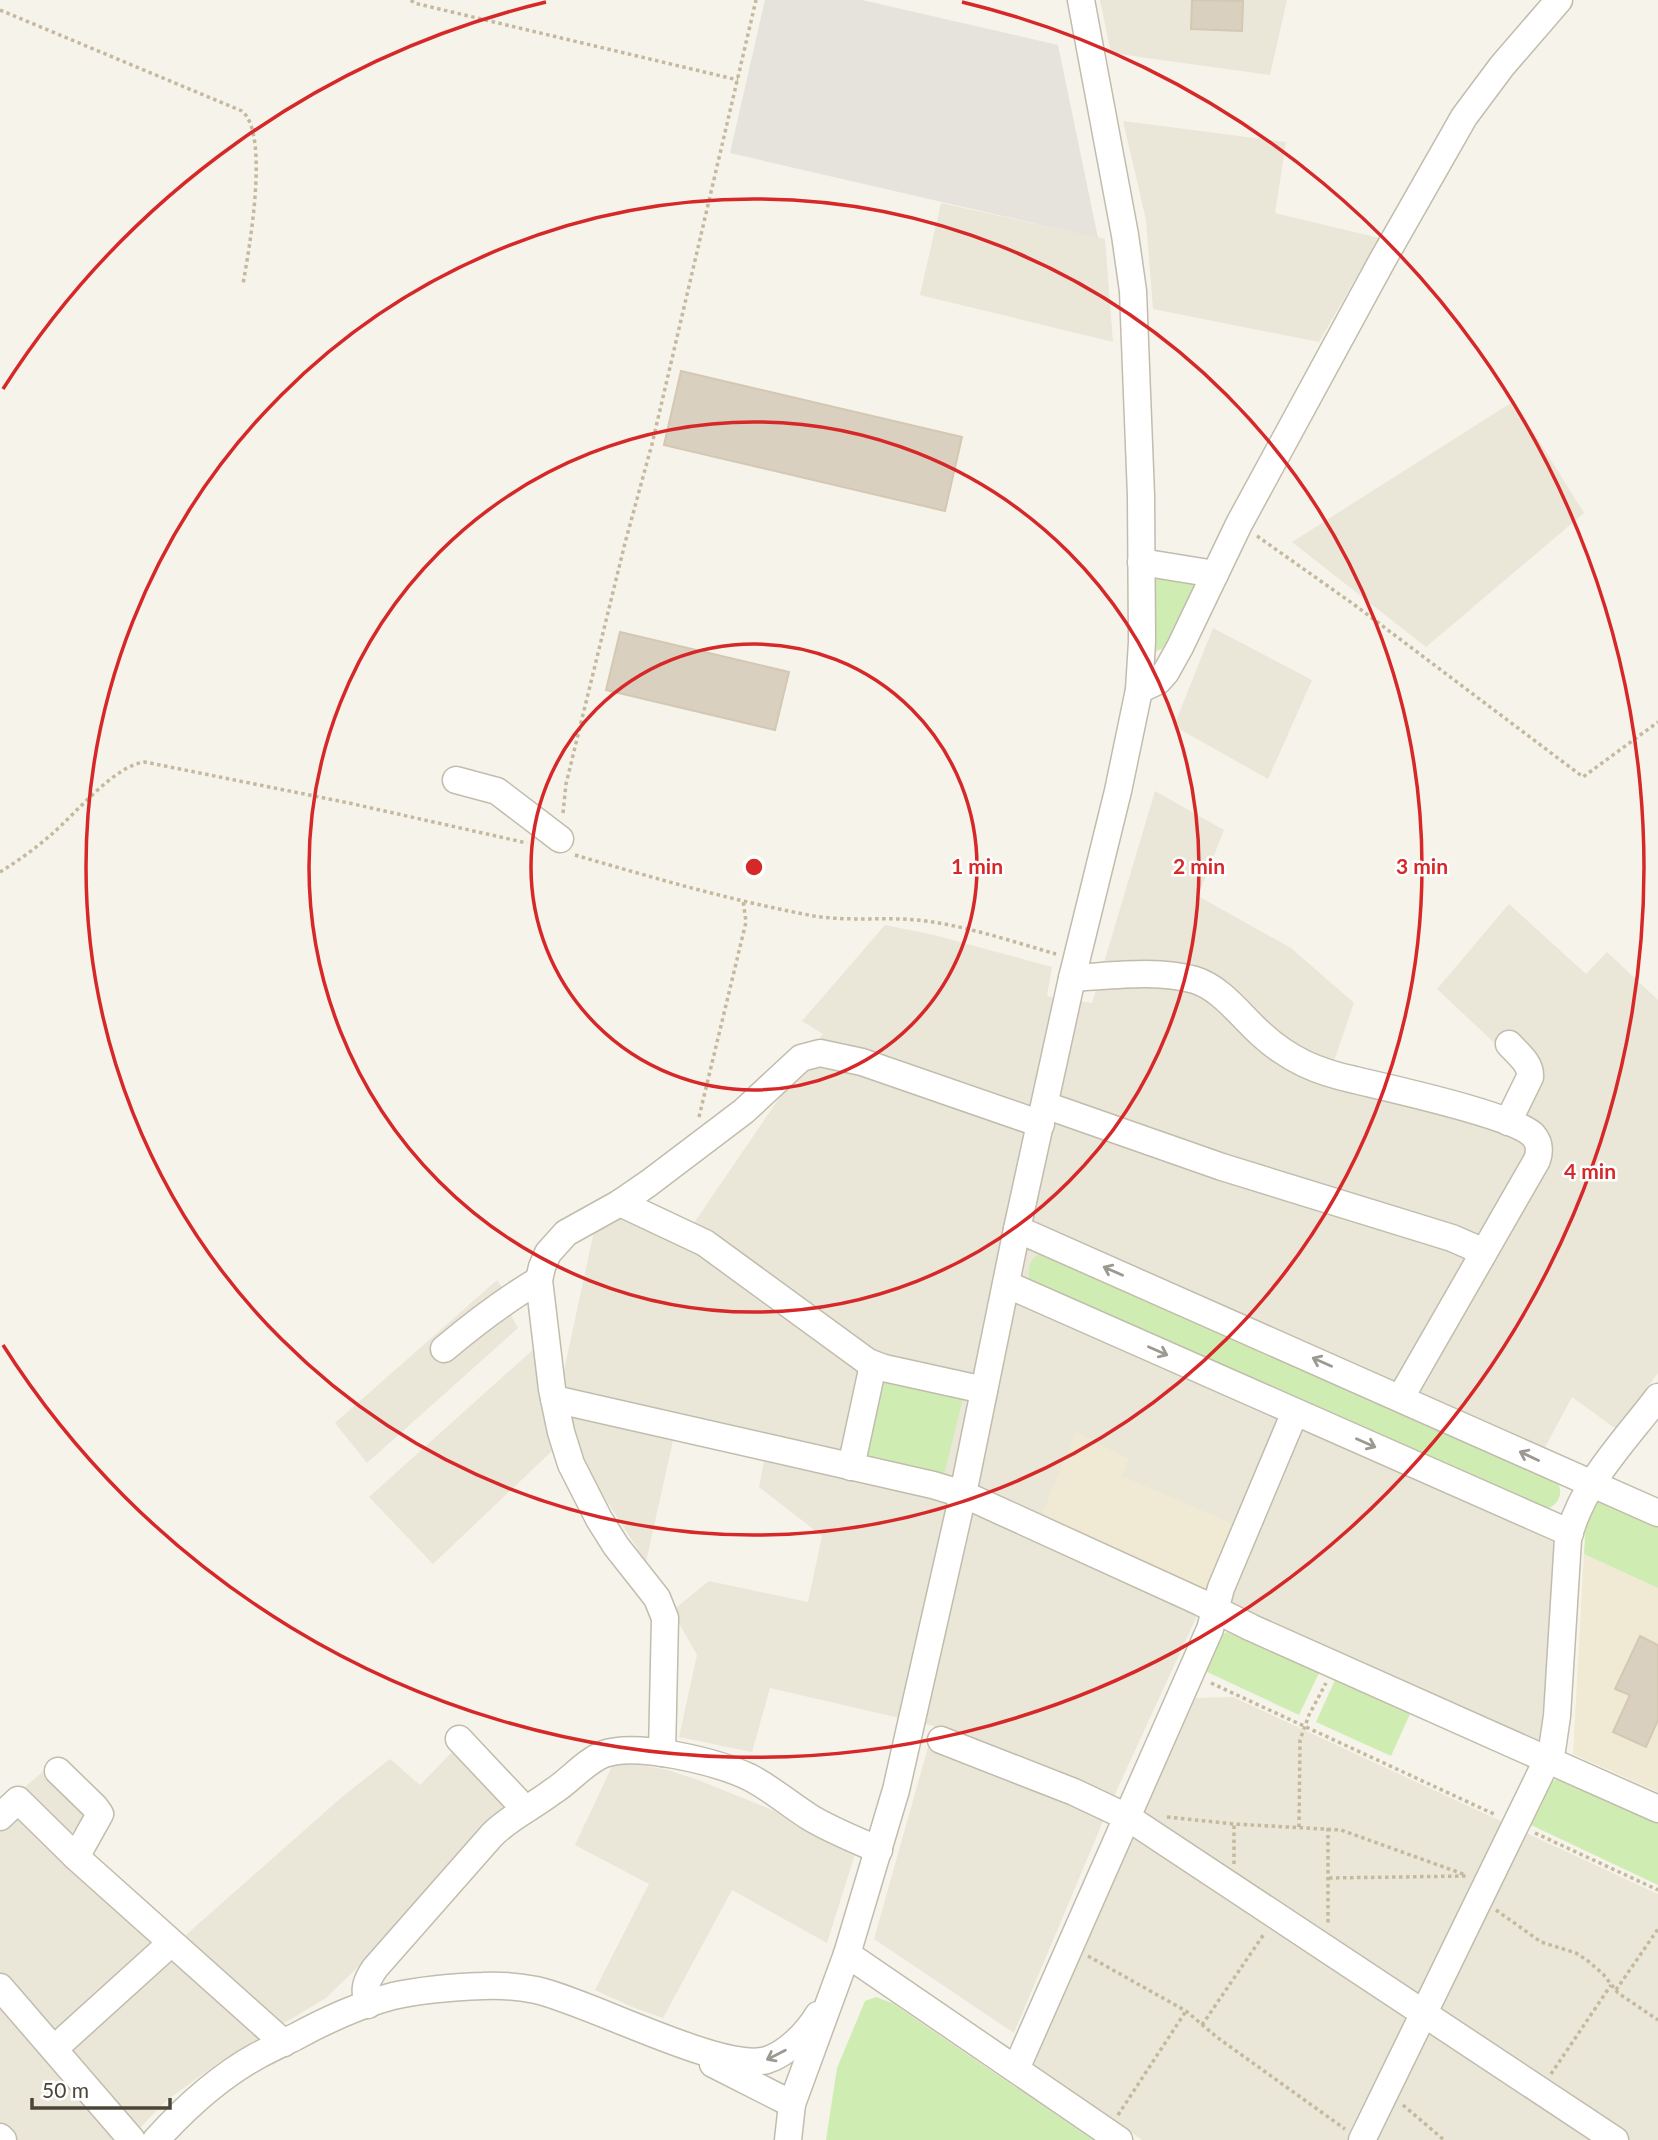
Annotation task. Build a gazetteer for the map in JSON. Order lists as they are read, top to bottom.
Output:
{
  "scale_bar": "50 m",
  "rings": [
    "1 min",
    "2 min",
    "3 min",
    "4 min"
  ]
}
